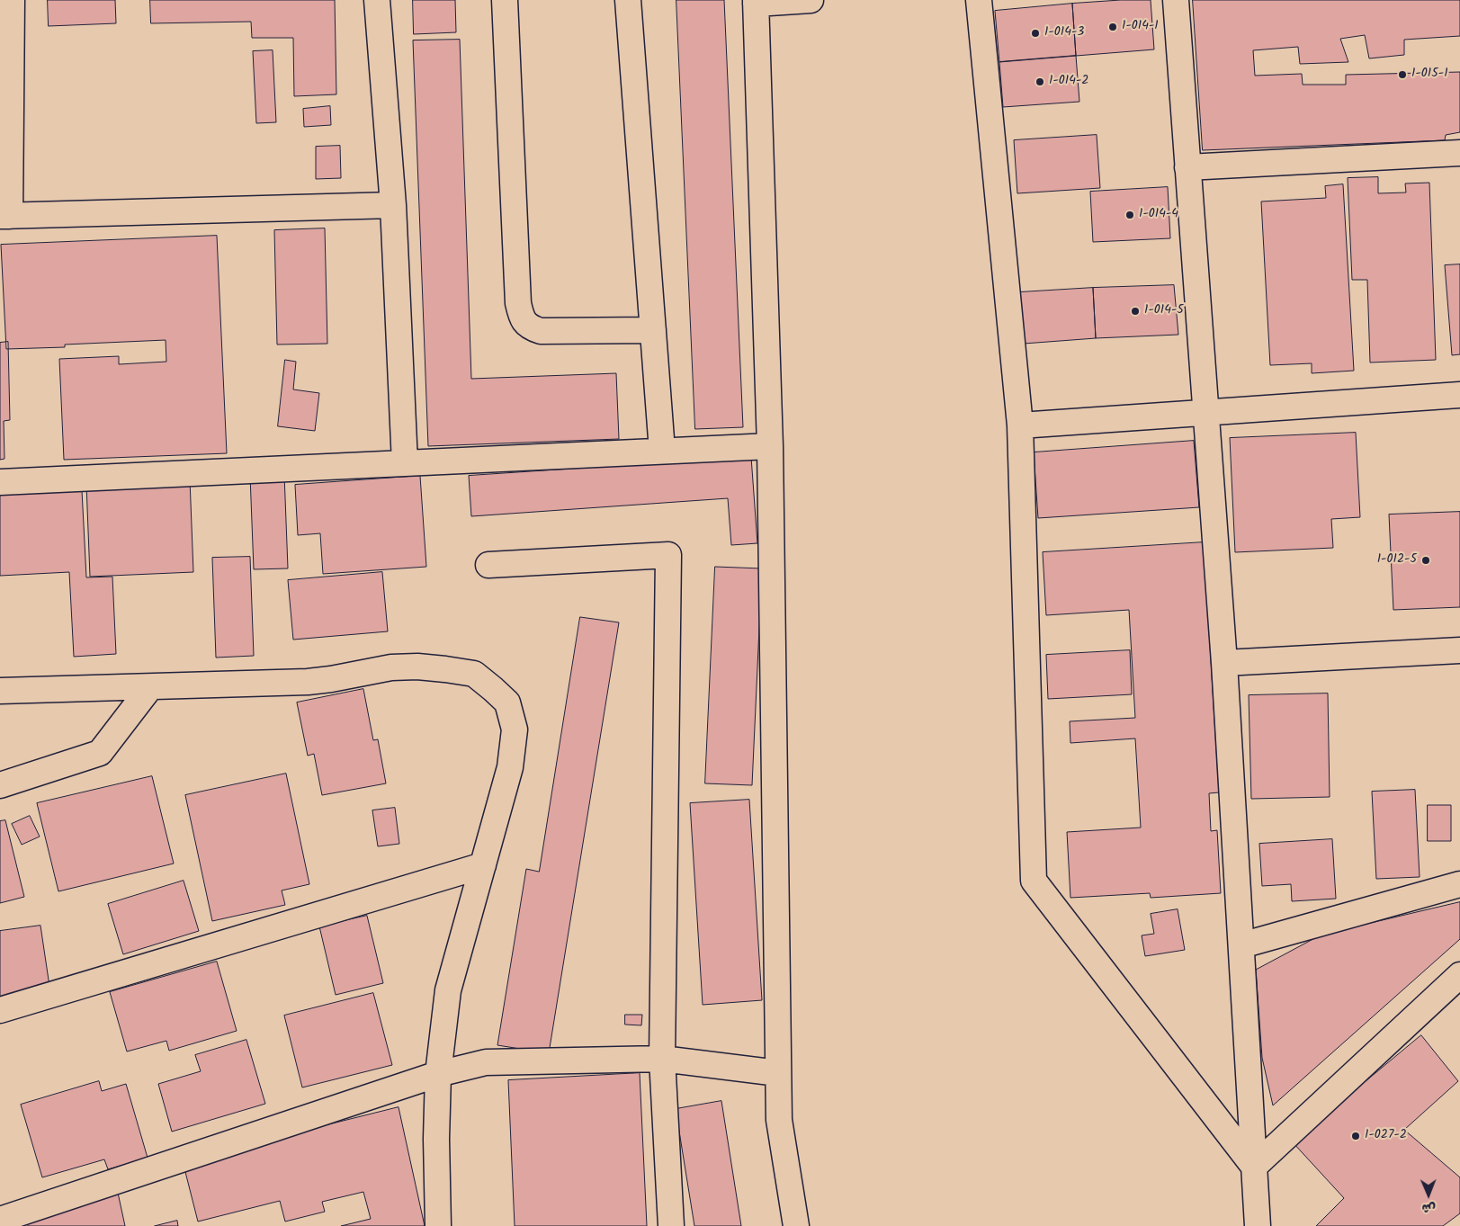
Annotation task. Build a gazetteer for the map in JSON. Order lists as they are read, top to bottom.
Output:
{
  "places": [
    "1-014-1",
    "1-014-3",
    "1-015-1",
    "1-014-2",
    "1-014-4",
    "1-014-5",
    "1-012-5",
    "1-027-2"
  ],
  "north": "bottom"
}
